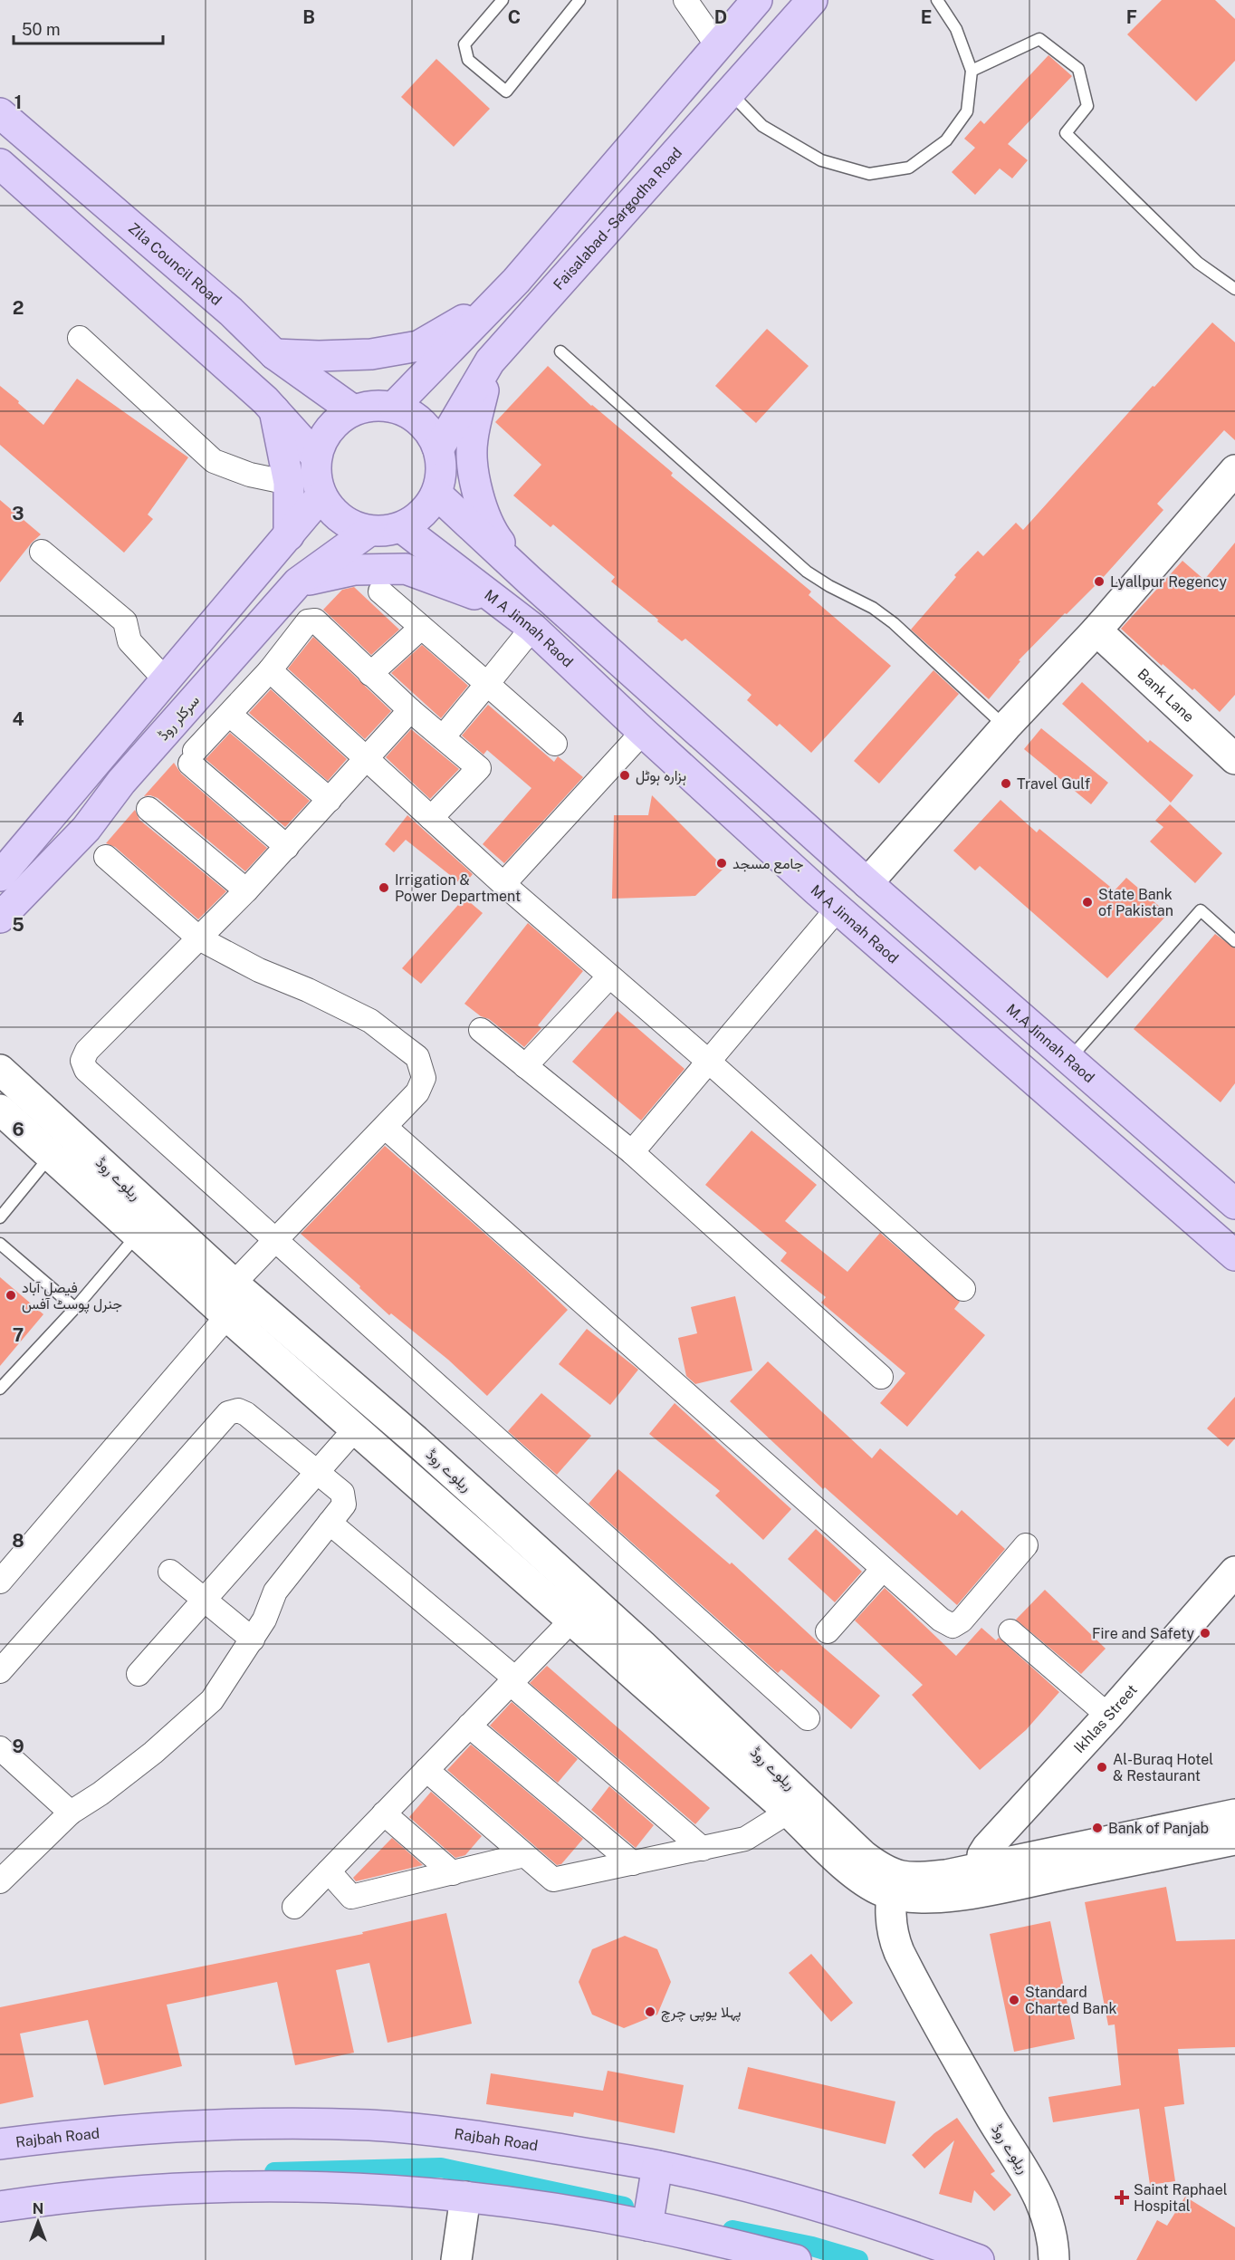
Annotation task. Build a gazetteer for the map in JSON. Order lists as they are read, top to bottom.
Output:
{
  "streets": {
    "main road": [
      "Faisalabad - Sargodha Road",
      "Zila Council Road",
      "M A Jinnah Raod",
      "Bank Lane",
      "سرکلر روڈ",
      "M.A Jinnah Raod",
      "ریلوے روڈ",
      "Ikhlas Street",
      "Rajbah Road"
    ]
  },
  "crossings": [
    ["Faisalabad - Sargodha Road", "Zila Council Road"],
    ["Faisalabad - Sargodha Road", "M A Jinnah Raod"],
    ["Faisalabad - Sargodha Road", "سرکلر روڈ"],
    ["Zila Council Road", "M A Jinnah Raod"],
    ["Zila Council Road", "سرکلر روڈ"],
    ["M A Jinnah Raod", "سرکلر روڈ"],
    ["ریلوے روڈ", "Ikhlas Street"]
  ],
  "places": {
    "other": [
      "Lyallpur Regency",
      "ہزارہ ہوٹل",
      "Travel Gulf",
      "جامع مسجد",
      "Irrigation & Power Department",
      "State Bank of Pakistan",
      "فیصل آباد جنرل پوسٹ آفس",
      "Fire and Safety",
      "Al-Buraq Hotel & Restaurant",
      "Bank of Panjab",
      "Standard Charted Bank",
      "پہلا یوپی چرچ"
    ],
    "health": ["Saint Raphael Hospital"]
  },
  "scale_bar": "50 m",
  "north": "top",
  "grid": {
    "columns": [
      "B",
      "C",
      "D",
      "E",
      "F"
    ],
    "rows": [
      "1",
      "2",
      "3",
      "4",
      "5",
      "6",
      "7",
      "8",
      "9"
    ]
  }
}
